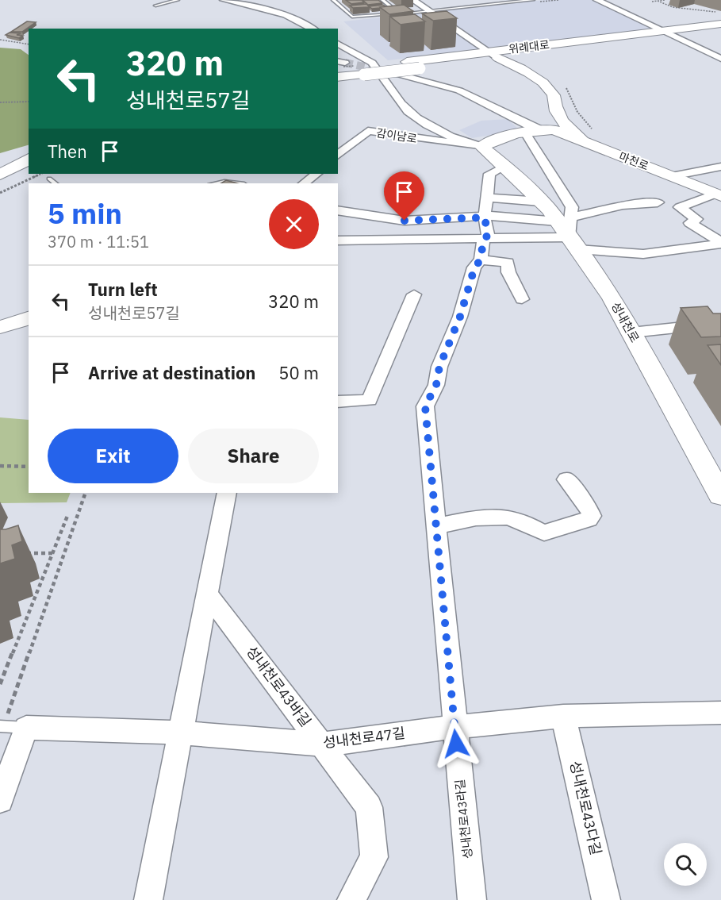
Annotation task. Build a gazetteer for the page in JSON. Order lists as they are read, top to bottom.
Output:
{
  "streets": {
    "main road": ["위례대로", "마천로", "성내천로"],
    "street": [
      "감이남로",
      "성내천로43바길",
      "성내천로47길",
      "성내천로43다길",
      "성내천로43라길"
    ]
  },
  "crossings": [
    ["감이남로", "성내천로"],
    ["성내천로43바길", "성내천로47길"],
    ["성내천로47길", "성내천로43다길"],
    ["성내천로47길", "성내천로43라길"]
  ],
  "page": {
    "turn": ["320 m", "성내천로57길"],
    "then": "Then",
    "heading": ["5 min", "370 m · 11:51"],
    "list": [
      {
        "name": "Turn left",
        "note": "성내천로57길",
        "value": "320 m"
      },
      {
        "name": "Arrive at destination",
        "value": "50 m"
      }
    ],
    "buttons": ["Exit", "Share"]
  }
}
